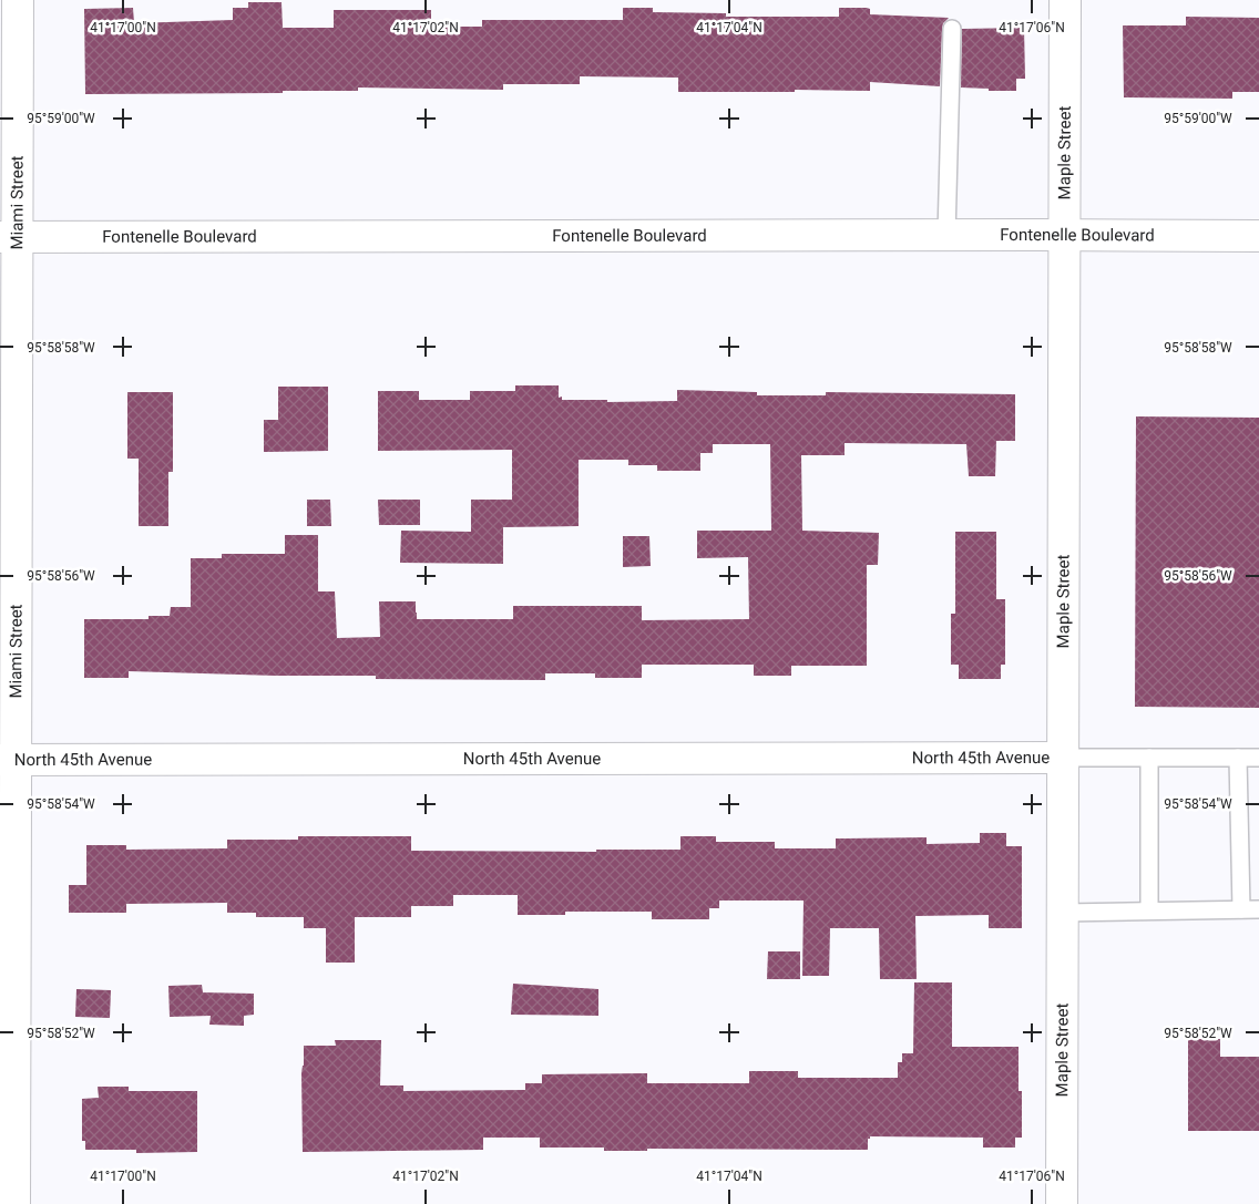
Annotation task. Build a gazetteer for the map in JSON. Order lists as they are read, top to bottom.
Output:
{
  "streets": {
    "street": [
      "Maple Street",
      "Miami Street",
      "Fontenelle Boulevard",
      "North 45th Avenue"
    ]
  },
  "crossings": [
    ["Maple Street", "Fontenelle Boulevard"],
    ["Maple Street", "North 45th Avenue"],
    ["Miami Street", "Fontenelle Boulevard"],
    ["Miami Street", "North 45th Avenue"]
  ],
  "coordinates": [
    "41°17'00\"N",
    "41°17'02\"N",
    "41°17'04\"N",
    "41°17'06\"N",
    "95°59'00\"W",
    "95°58'58\"W",
    "95°58'56\"W",
    "95°58'54\"W",
    "95°58'52\"W"
  ]
}
